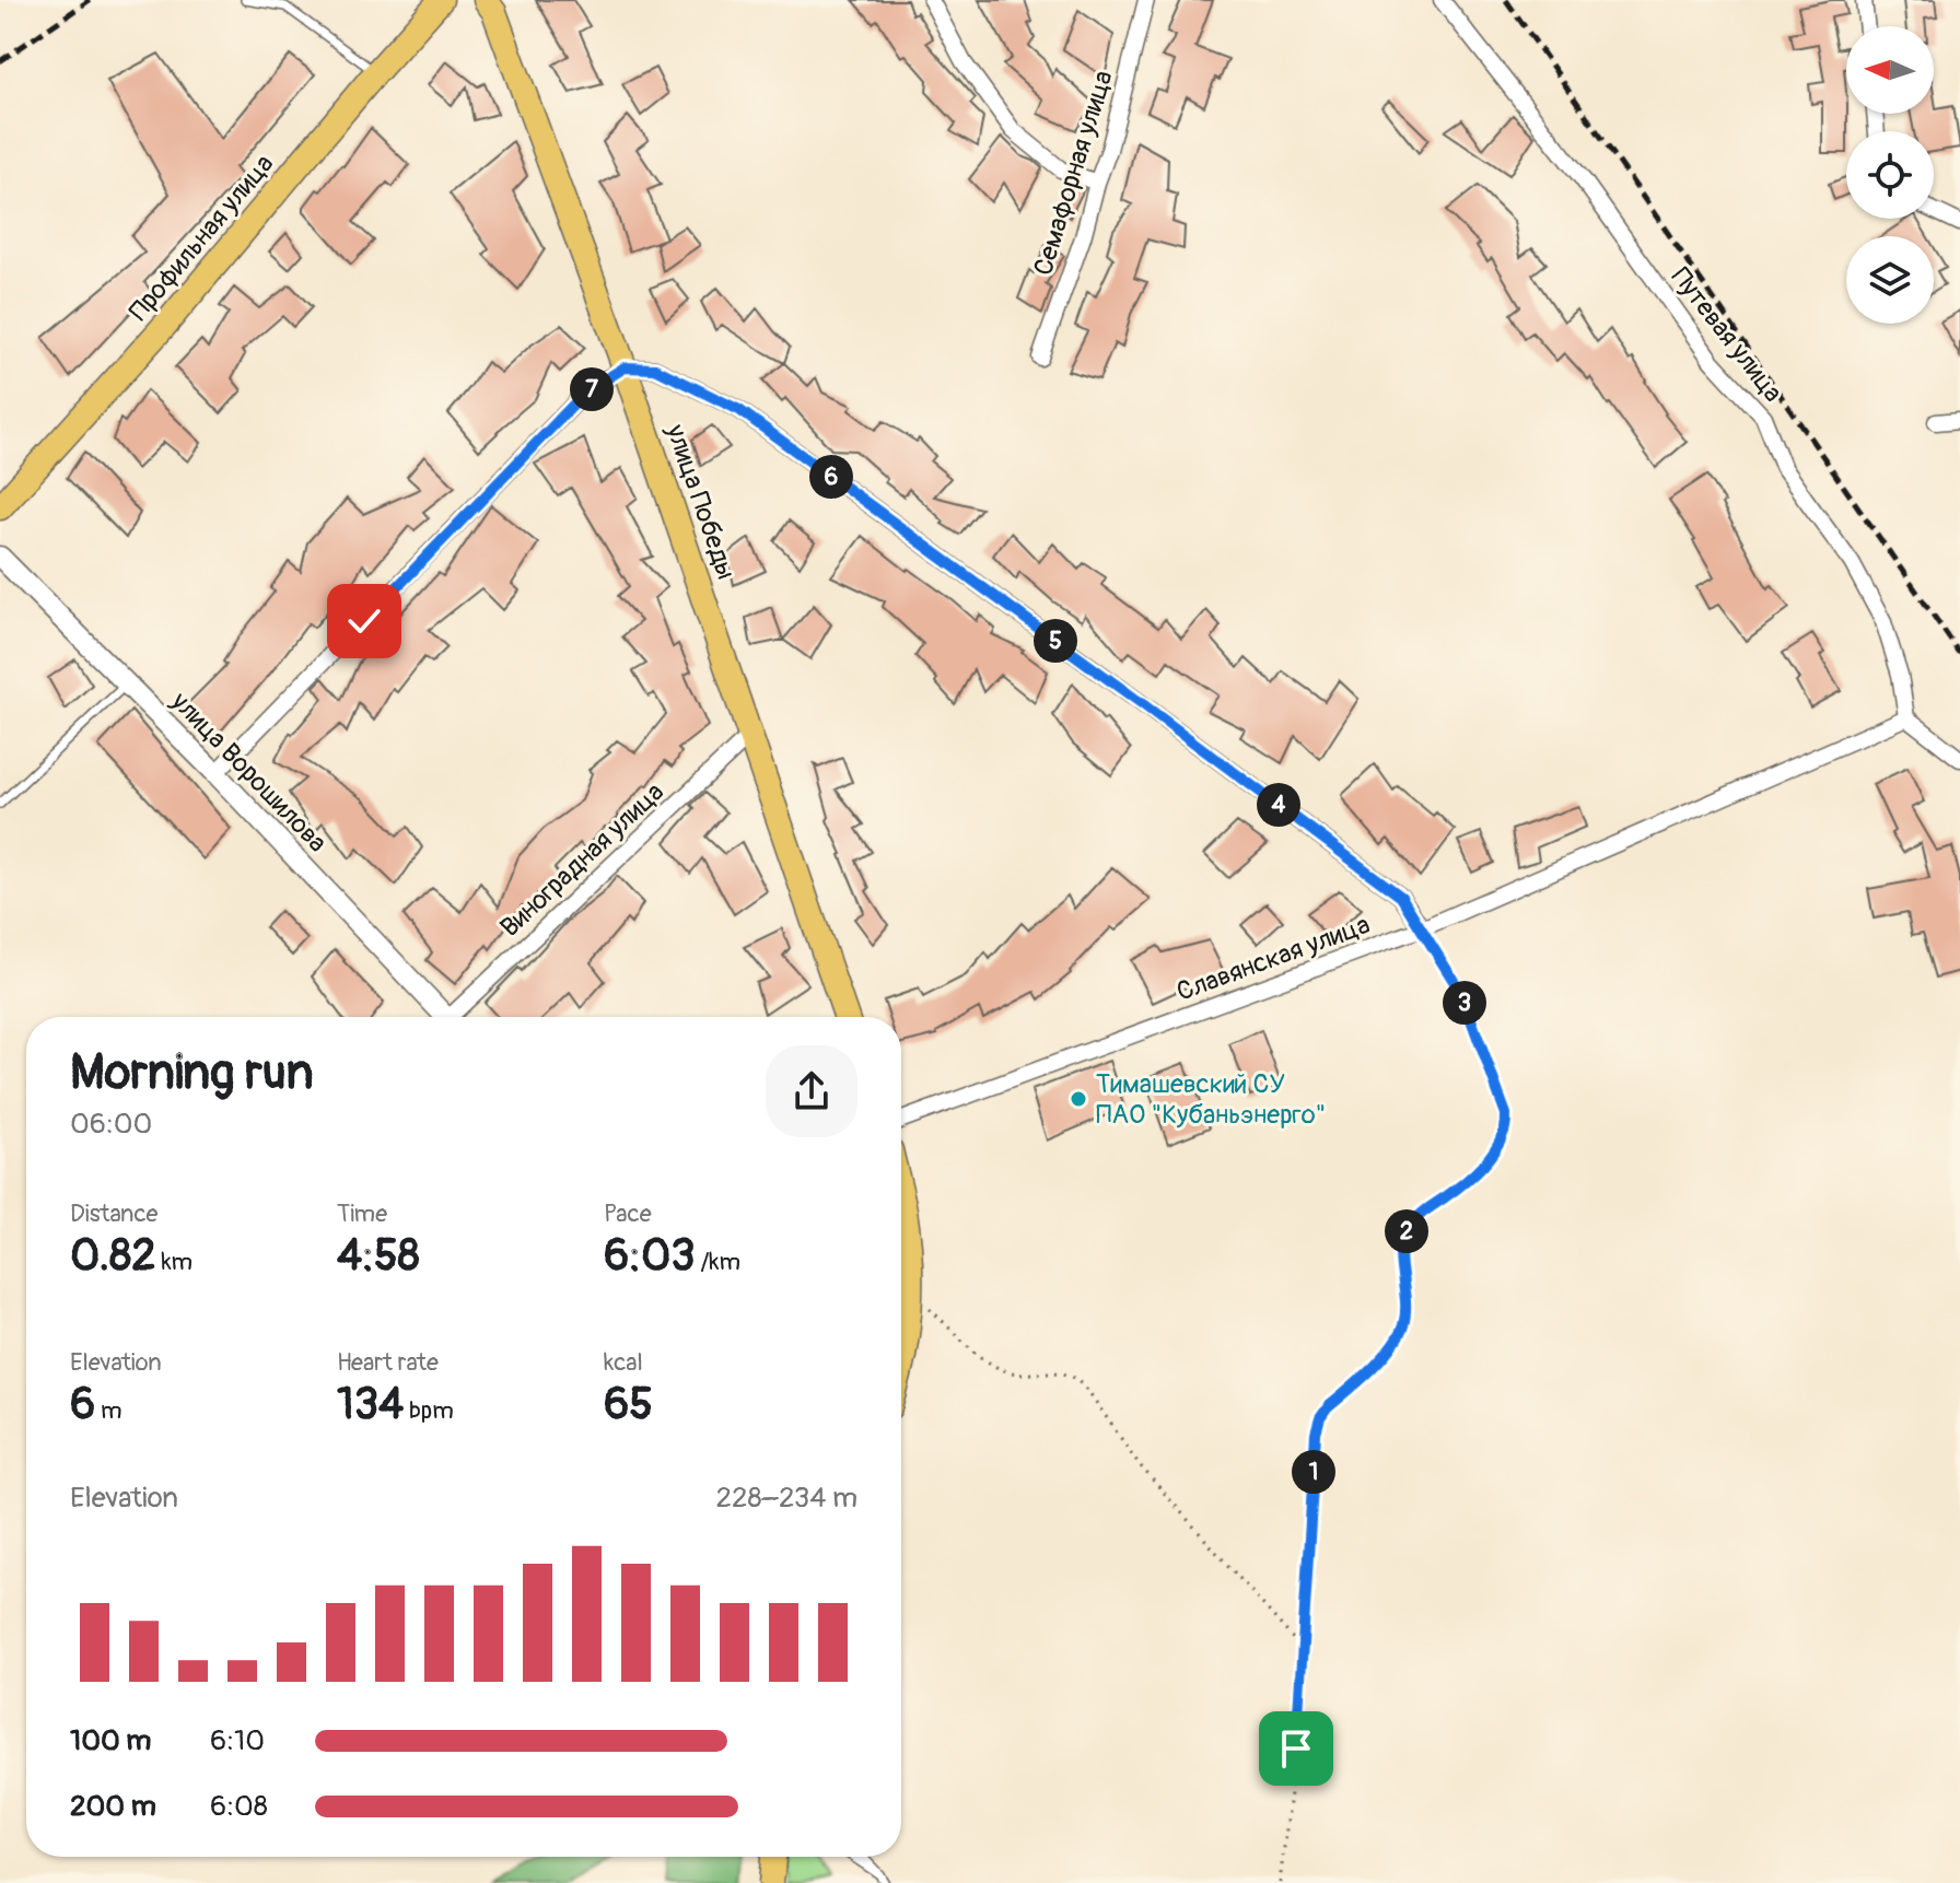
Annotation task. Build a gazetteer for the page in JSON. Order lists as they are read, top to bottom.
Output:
{
  "streets": {
    "main road": ["Профильная улица", "улица Победы"],
    "street": [
      "Семафорная улица",
      "Путевая улица",
      "улица Ворошилова",
      "Виноградная улица",
      "Славянская улица"
    ]
  },
  "crossings": [
    ["Путевая улица", "Славянская улица"],
    ["улица Победы", "Виноградная улица"]
  ],
  "places": ["Тимашевский СУ ПАО \"Кубаньэнерго\""],
  "north": "left",
  "page": {
    "pins": [
      "7",
      "6",
      "5",
      "4",
      "3",
      "2",
      "1"
    ],
    "heading": ["Morning run", "06:00"],
    "stats": [
      ["Distance", "0.82 km"],
      ["Time", "4:58"],
      ["Pace", "6:03 /km"],
      ["Elevation", "6 m"],
      ["Heart rate", "134 bpm"],
      ["kcal", "65"]
    ],
    "chart": ["Elevation", "228–234 m"],
    "list": [
      {
        "name": "100 m",
        "note": "6:10"
      },
      {
        "name": "200 m",
        "note": "6:08"
      }
    ]
  }
}
